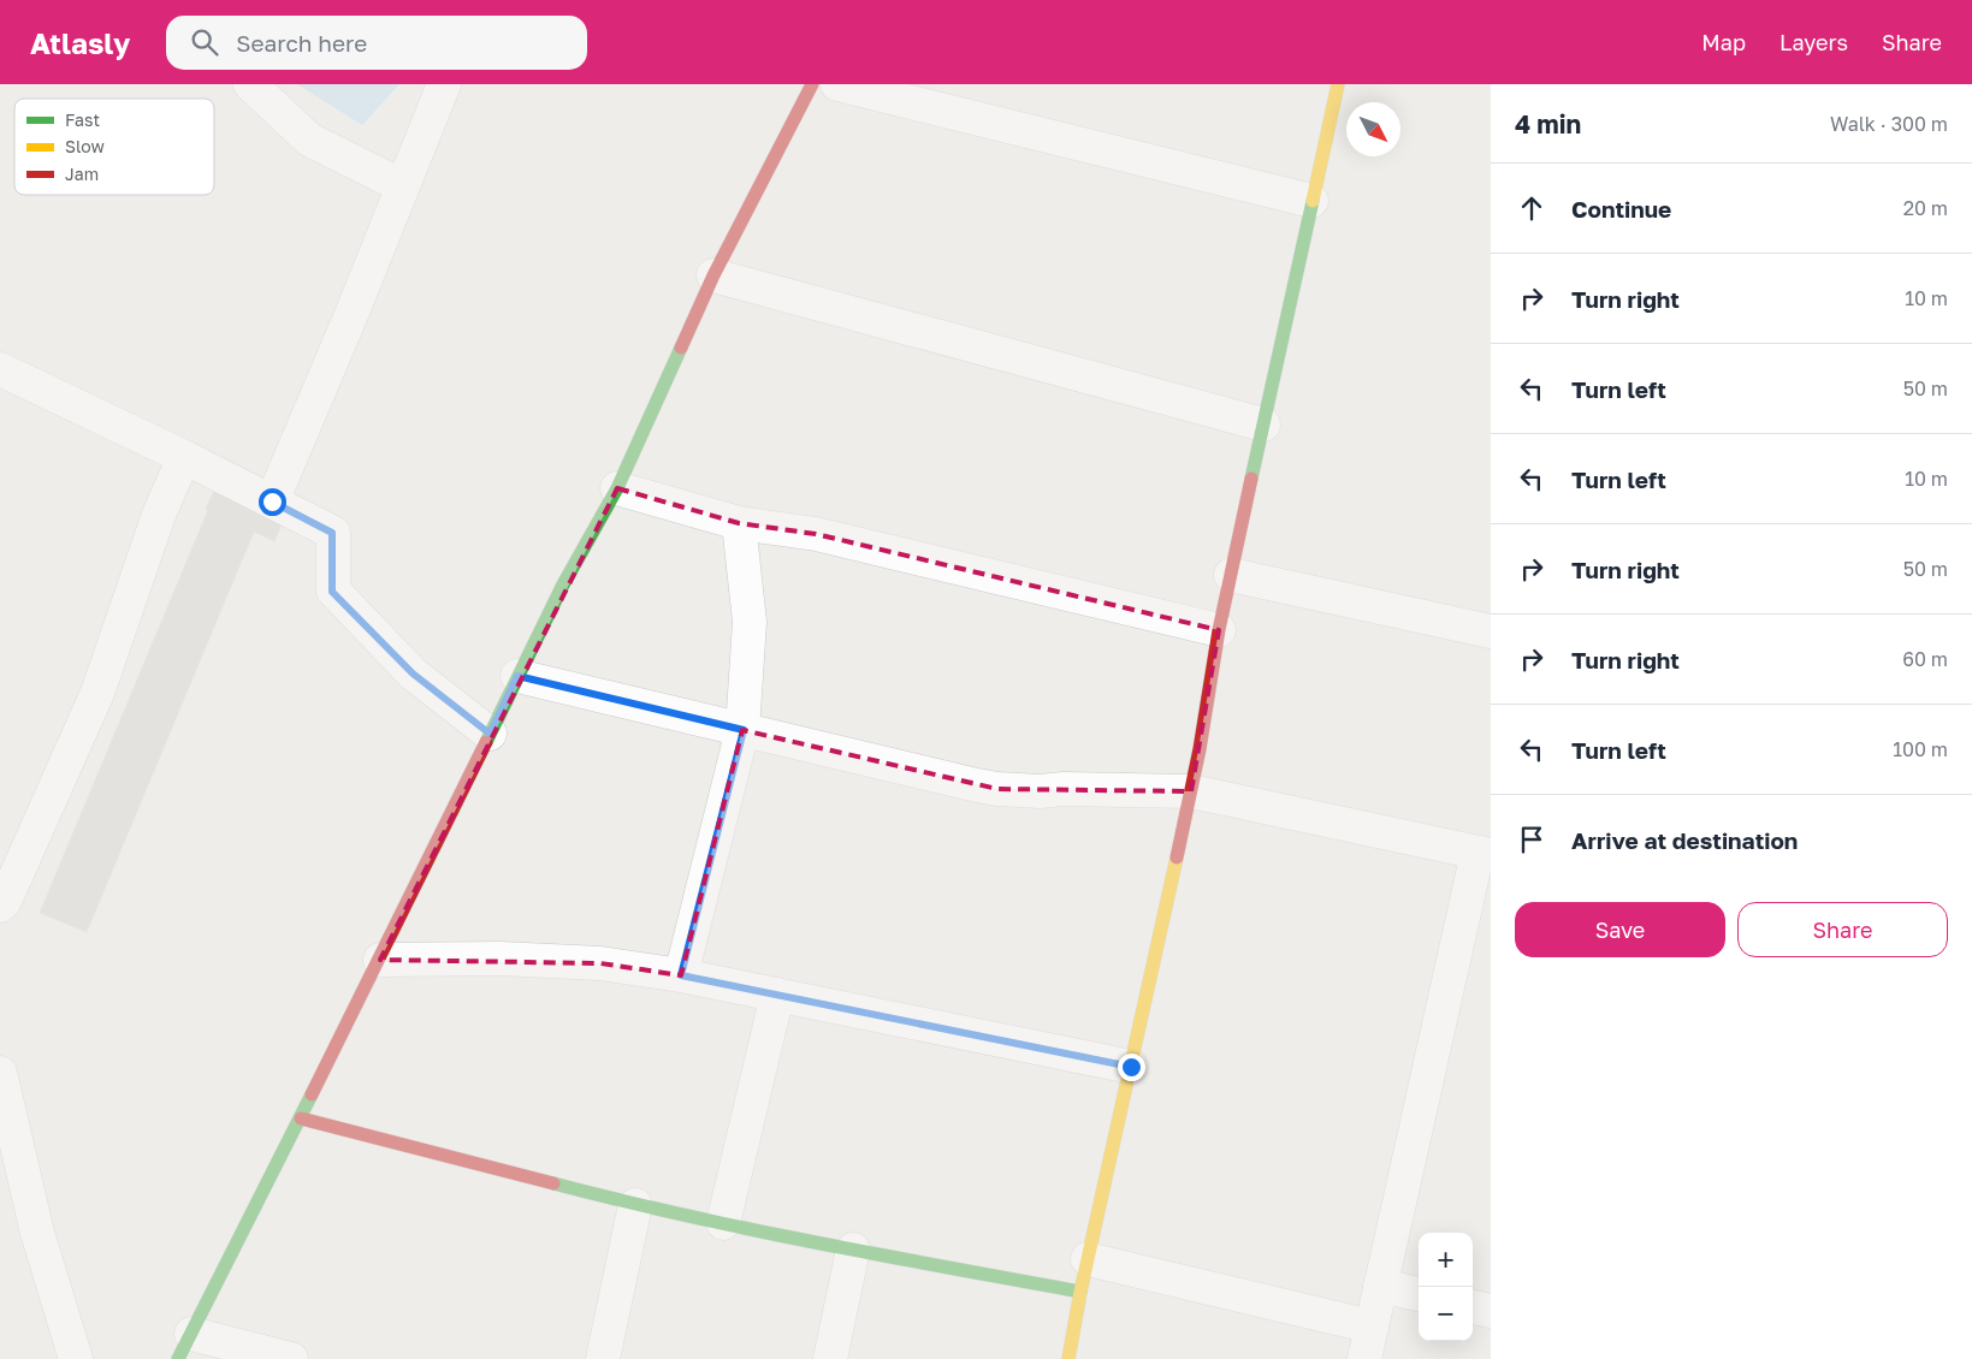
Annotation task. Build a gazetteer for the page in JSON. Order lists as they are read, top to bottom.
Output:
{
  "legend": ["Fast", "Slow", "Jam"],
  "north": "bottom right",
  "page": {
    "header": "Atlasly",
    "search": "Search here",
    "nav": ["Map", "Layers", "Share"],
    "heading": ["4 min", "Walk · 300 m"],
    "list": [
      ["Continue", "20 m"],
      ["Turn right", "10 m"],
      ["Turn left", "50 m"],
      ["Turn left", "10 m"],
      ["Turn right", "50 m"],
      ["Turn right", "60 m"],
      ["Turn left", "100 m"],
      "Arrive at destination"
    ],
    "buttons": ["Save", "Share"],
    "map_buttons": ["+", "−"]
  }
}
